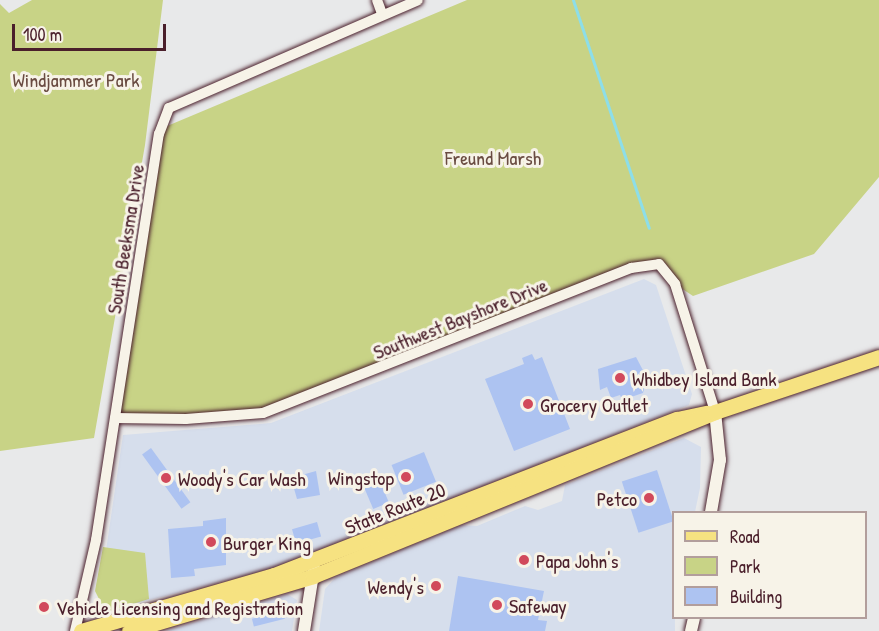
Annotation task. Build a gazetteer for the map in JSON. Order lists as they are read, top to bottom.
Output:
{
  "streets": {
    "main road": ["State Route 20"],
    "street": ["South Beeksma Drive", "Southwest Bayshore Drive"]
  },
  "crossings": [
    ["South Beeksma Drive", "Southwest Bayshore Drive"],
    ["South Beeksma Drive", "State Route 20"],
    ["Southwest Bayshore Drive", "State Route 20"]
  ],
  "parks": ["Windjammer Park", "Freund Marsh"],
  "places": [
    "Whidbey Island Bank",
    "Grocery Outlet",
    "Wingstop",
    "Woody's Car Wash",
    "Petco",
    "Burger King",
    "Papa John's",
    "Wendy's",
    "Safeway",
    "Vehicle Licensing and Registration"
  ],
  "legend": ["Road", "Park", "Building"],
  "scale_bar": "100 m"
}
